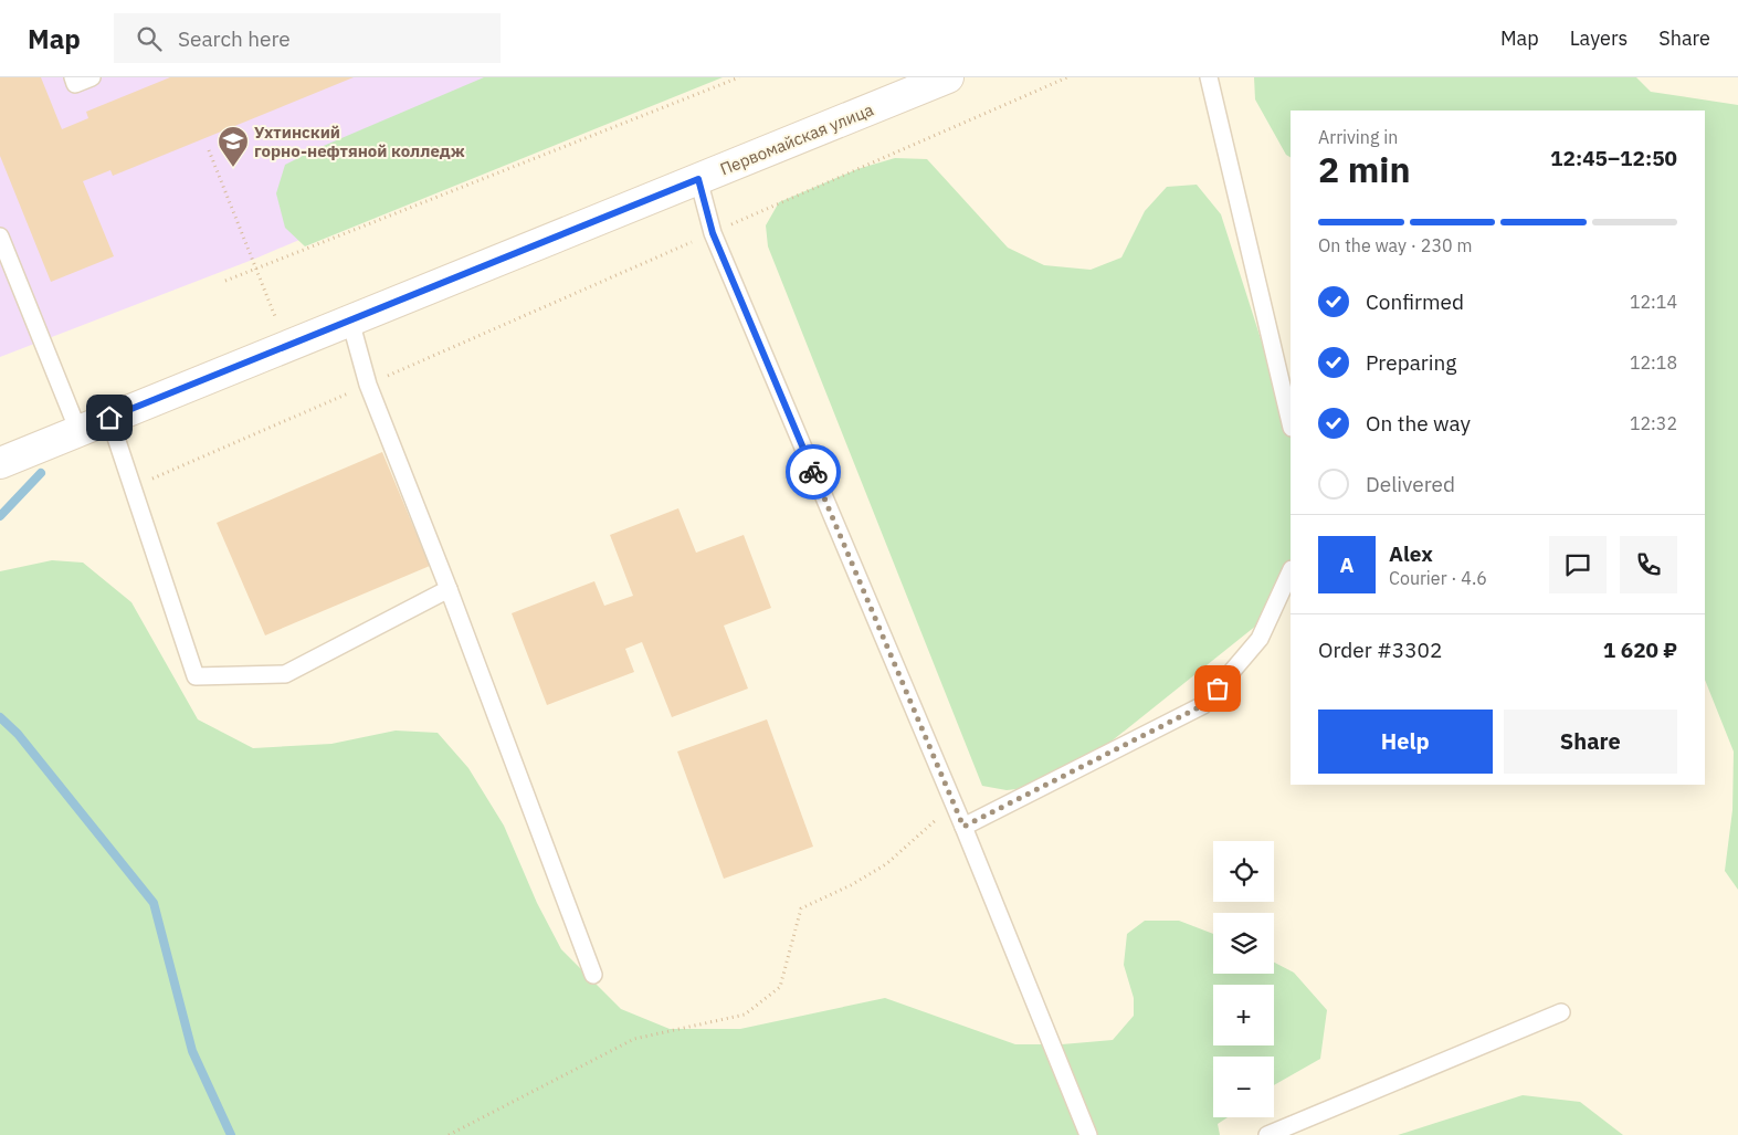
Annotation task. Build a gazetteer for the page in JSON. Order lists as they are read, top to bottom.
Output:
{
  "streets": {
    "street": ["Первомайская улица"]
  },
  "places": {
    "school or university": ["Ухтинский горно-нефтяной колледж"]
  },
  "page": {
    "header": "Map",
    "search": "Search here",
    "nav": ["Map", "Layers", "Share"],
    "heading": ["2 min", "Arriving in", "12:45–12:50"],
    "panel": [
      "Alex",
      "Courier · 4.6",
      "Order #3302",
      "1 620 ₽"
    ],
    "bar": "On the way · 230 m",
    "list": [
      ["Confirmed", "12:14"],
      ["Preparing", "12:18"],
      ["On the way", "12:32"],
      "Delivered"
    ],
    "round": "A",
    "buttons": ["Help", "Share"],
    "map_buttons": ["+", "−"]
  }
}
